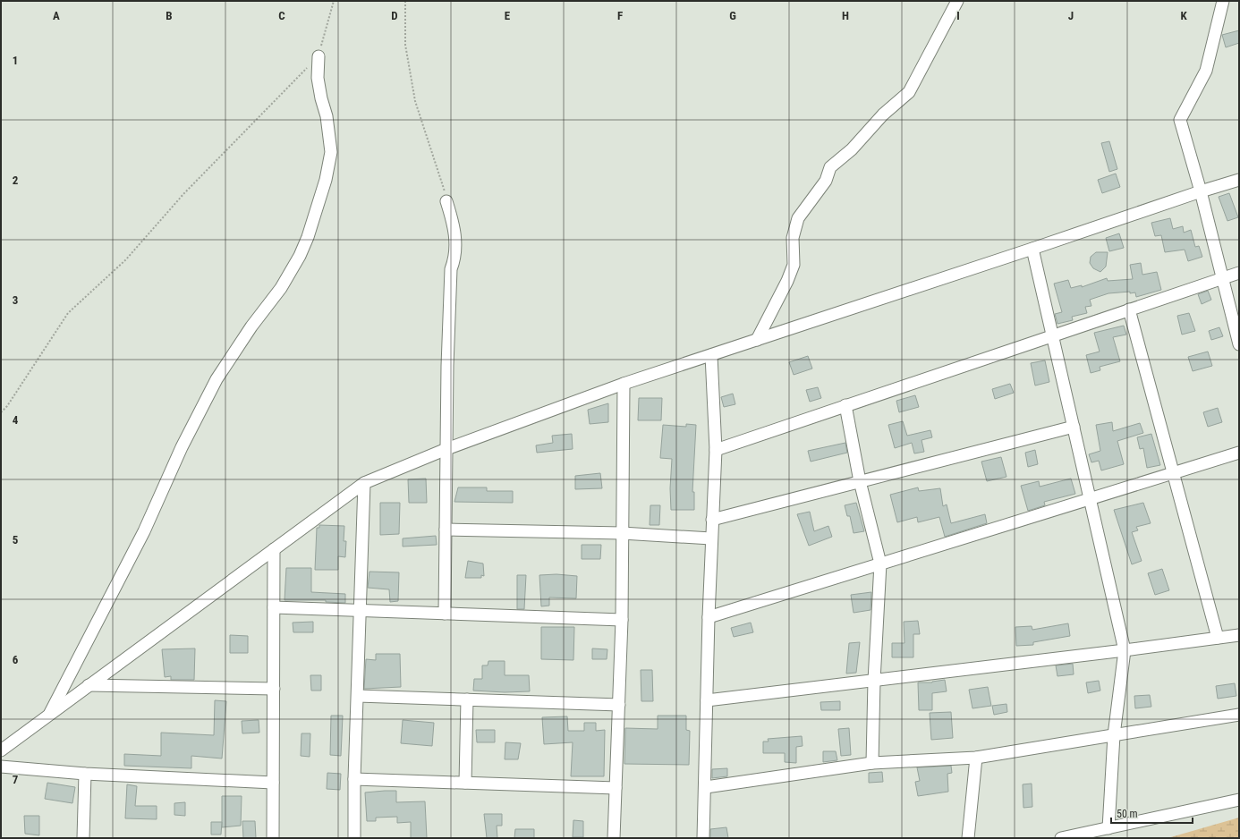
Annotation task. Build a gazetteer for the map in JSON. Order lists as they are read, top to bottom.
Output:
{
  "scale_bar": "50 m",
  "grid": {
    "columns": [
      "A",
      "B",
      "C",
      "D",
      "E",
      "F",
      "G",
      "H",
      "I",
      "J",
      "K"
    ],
    "rows": [
      "1",
      "2",
      "3",
      "4",
      "5",
      "6",
      "7"
    ]
  }
}
